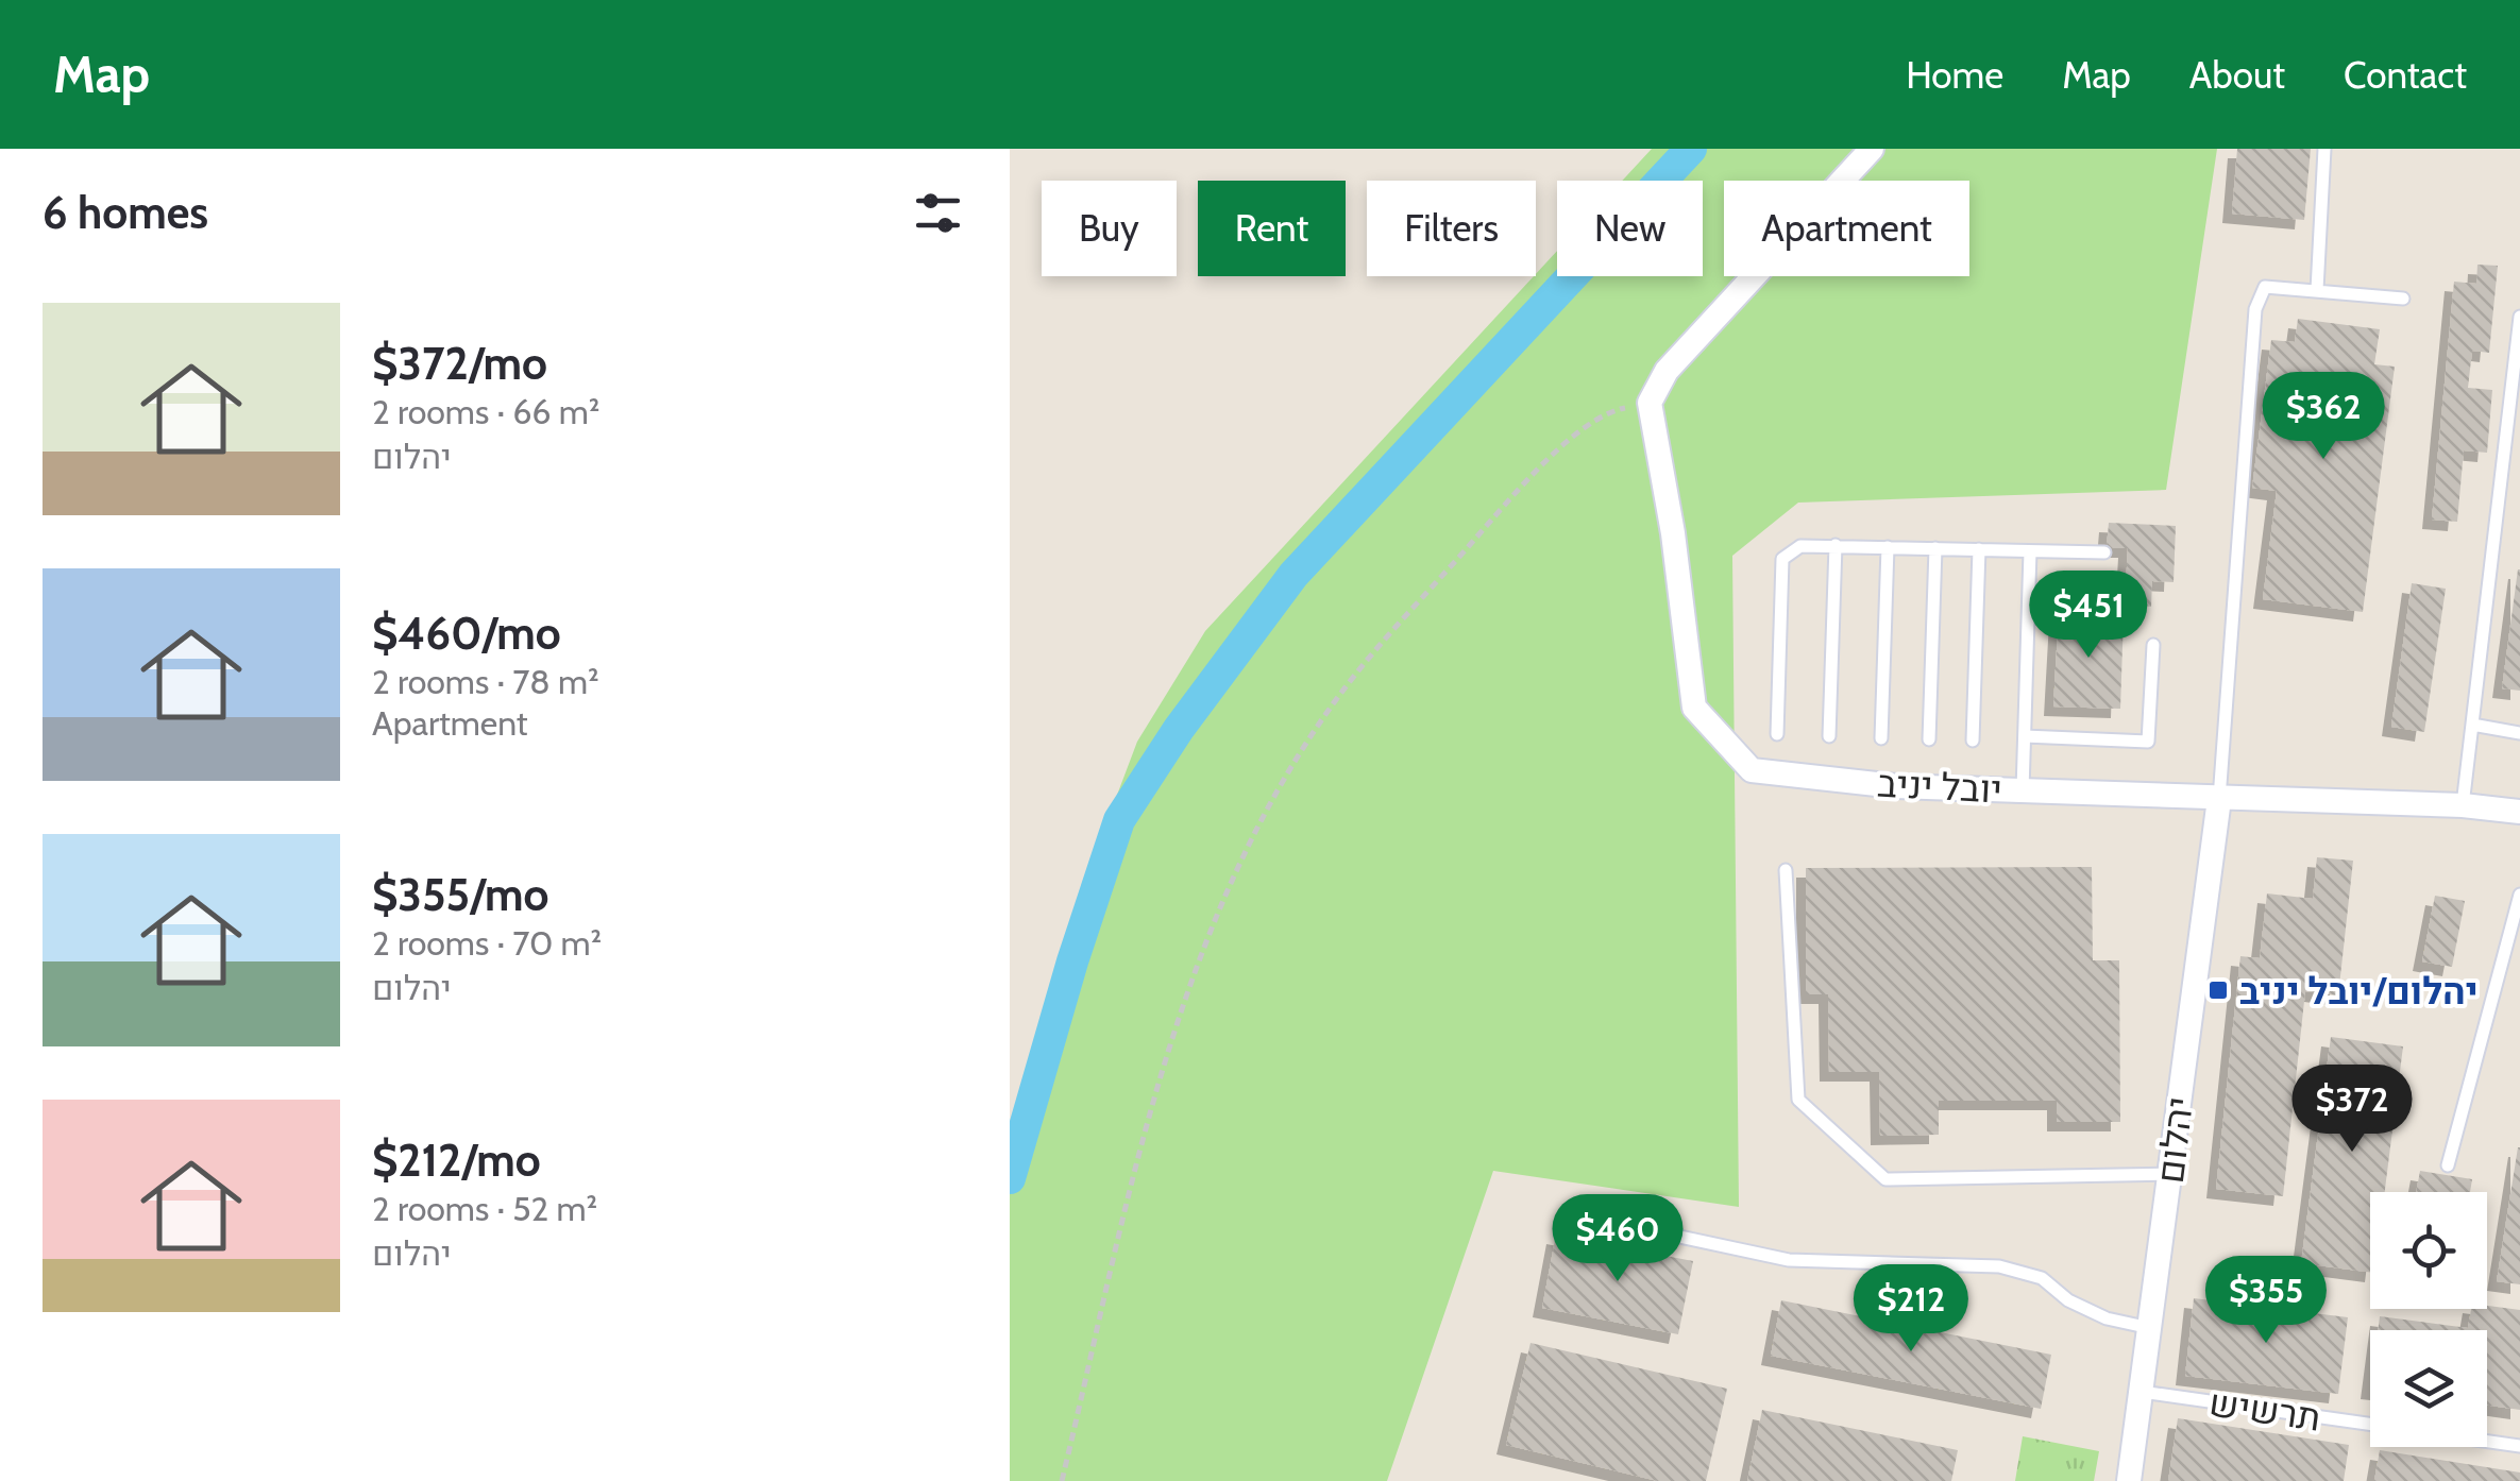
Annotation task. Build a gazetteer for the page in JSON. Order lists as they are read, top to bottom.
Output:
{
  "streets": {
    "street": ["יובל יניב", "יהלום"],
    "lane": ["תרשיש"]
  },
  "crossings": [
    ["יובל יניב", "יהלום"],
    ["יהלום", "תרשיש"]
  ],
  "places": {
    "transit": ["יהלום/יובל יניב"]
  },
  "page": {
    "header": "Map",
    "nav": [
      "Home",
      "Map",
      "About",
      "Contact"
    ],
    "heading": "6 homes",
    "chip": [
      "Buy",
      "Rent",
      "Filters",
      "New",
      "Apartment"
    ],
    "list": [
      {
        "name": "$372/mo",
        "note": "2 rooms · 66 m² · יהלום"
      },
      {
        "name": "$460/mo",
        "note": "2 rooms · 78 m² · Apartment"
      },
      {
        "name": "$355/mo",
        "note": "2 rooms · 70 m² · יהלום"
      },
      {
        "name": "$212/mo",
        "note": "2 rooms · 52 m² · יהלום"
      }
    ],
    "price": [
      "$362",
      "$451",
      "$372",
      "$460",
      "$355",
      "$212"
    ]
  }
}
